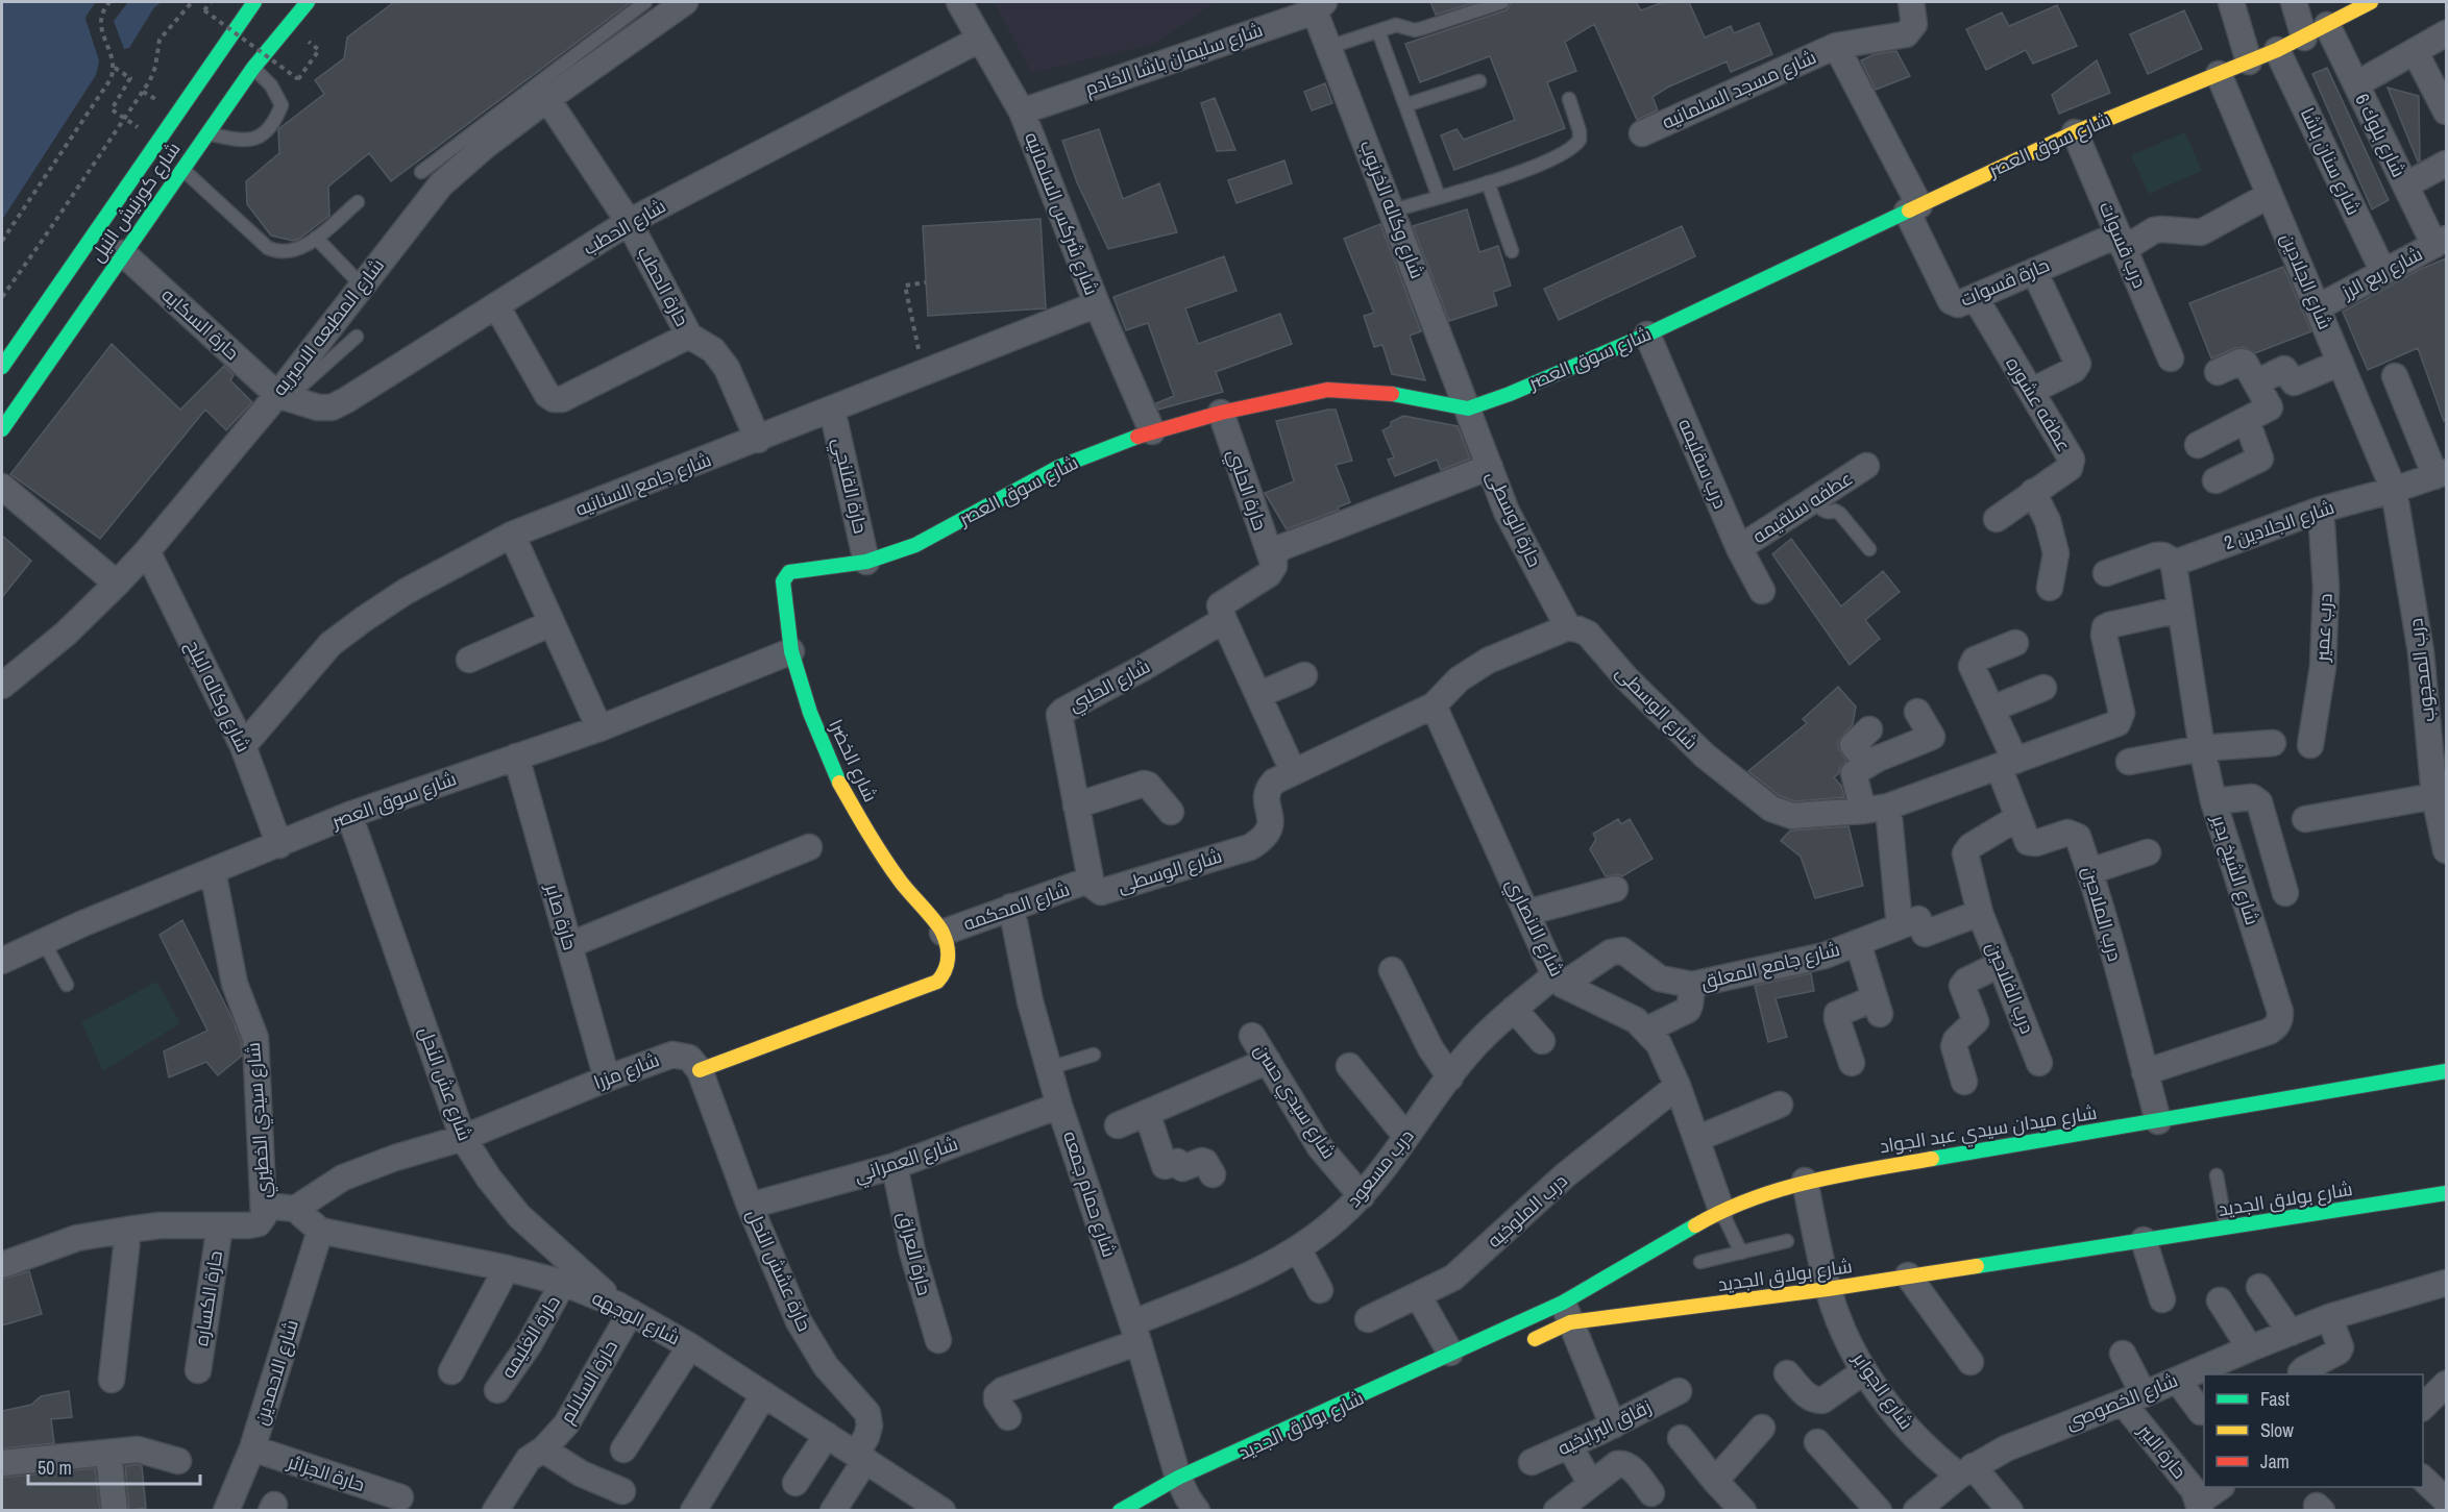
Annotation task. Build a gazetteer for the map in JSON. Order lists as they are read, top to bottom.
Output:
{
  "streets": {
    "main road": [
      "شارع سوق العصر",
      "شارع كورنيش النيل",
      "شارع الخضرا",
      "شارع ميدان سيدي عبد الجواد",
      "شارع بولاق الجديد"
    ],
    "street": [
      "شارع سليمان باشا الخادم",
      "شارع مسجد السلمانيه",
      "شارع بلوك 6",
      "شارع سنان باشا",
      "شارع وكاله الخرنوب",
      "شارع شركس السلمانيه",
      "شارع الحطب",
      "درب قسوات",
      "شارع ربع الرز",
      "شارع الجلادين",
      "حارة قسوات",
      "حارة الحطب",
      "حارة السكايه",
      "شارع المطبعه الاميريه",
      "عطفه عشوره",
      "درب سقليمه",
      "شارع جامع السنانيه",
      "حارة القلنجي",
      "حارة الحلبي",
      "عطفه سلقيمه",
      "حارة الوسطى",
      "شارع الجلادين 2",
      "درب عمير",
      "درب المحجوب",
      "شارع الحلبي",
      "شارع وكاله البلح",
      "شارع الوسطى",
      "شارع الشيخ بدير",
      "شارع المحكمه",
      "درب الملاحين",
      "حارة صابر",
      "شارع الانصاري",
      "شارع جامع المعلق",
      "درب الفلاحين",
      "شارع مزرا",
      "شارع عش النحل",
      "شارع سيدي حسن",
      "شارع سيدي الخطيري",
      "شارع العمراني",
      "درب مسعود",
      "شارع حمام جمعه",
      "درب الملوخيه",
      "حارة العراق",
      "حارة عشش النحل",
      "حارة الكساره",
      "شارع الوجهه",
      "حارة الغليمه",
      "شارع الاحمدين",
      "حارة السلالم",
      "شارع الجوابر",
      "شارع الخصوصى",
      "زقاق البرابخيه",
      "حارة البير",
      "حارة الجزائر"
    ]
  },
  "crossings": [
    ["شارع سليمان باشا الخادم", "شارع وكاله الخرنوب"],
    ["شارع سليمان باشا الخادم", "شارع شركس السلمانيه"],
    ["شارع بلوك 6", "شارع سوق العصر"],
    ["شارع بلوك 6", "شارع ربع الرز"],
    ["شارع سوق العصر", "شارع سنان باشا"],
    ["شارع سوق العصر", "شارع وكاله الخرنوب"],
    ["شارع سوق العصر", "شارع شركس السلمانيه"],
    ["شارع سوق العصر", "درب قسوات"],
    ["شارع سوق العصر", "شارع الجلادين"],
    ["شارع سوق العصر", "حارة قسوات"],
    ["شارع سوق العصر", "درب سقليمه"],
    ["شارع سوق العصر", "حارة القلنجي"],
    ["شارع سوق العصر", "حارة الحلبي"],
    ["شارع سوق العصر", "حارة الوسطى"],
    ["شارع سوق العصر", "شارع وكاله البلح"],
    ["شارع سوق العصر", "شارع الخضرا"],
    ["شارع سوق العصر", "حارة صابر"],
    ["شارع سوق العصر", "شارع عش النحل"],
    ["شارع سوق العصر", "شارع سيدي الخطيري"],
    ["شارع سنان باشا", "شارع ربع الرز"],
    ["شارع كورنيش النيل", "حارة السكايه"],
    ["شارع وكاله الخرنوب", "حارة الوسطى"],
    ["شارع شركس السلمانيه", "شارع الحطب"],
    ["شارع شركس السلمانيه", "شارع جامع السنانيه"],
    ["شارع الحطب", "حارة الحطب"],
    ["شارع الحطب", "حارة السكايه"],
    ["شارع الحطب", "شارع المطبعه الاميريه"],
    ["درب قسوات", "حارة قسوات"],
    ["شارع ربع الرز", "شارع الجلادين"],
    ["شارع الجلادين", "حارة قسوات"],
    ["شارع الجلادين", "شارع الجلادين 2"],
    ["شارع الجلادين", "درب المحجوب"],
    ["حارة قسوات", "عطفه عشوره"],
    ["حارة الحطب", "شارع المطبعه الاميريه"],
    ["حارة الحطب", "شارع جامع السنانيه"],
    ["حارة السكايه", "شارع المطبعه الاميريه"],
    ["شارع المطبعه الاميريه", "شارع وكاله البلح"],
    ["درب سقليمه", "عطفه سلقيمه"],
    ["شارع جامع السنانيه", "حارة القلنجي"],
    ["شارع جامع السنانيه", "شارع وكاله البلح"],
    ["حارة الوسطى", "شارع الوسطى"],
    ["شارع الجلادين 2", "درب عمير"],
    ["شارع الجلادين 2", "درب المحجوب"],
    ["شارع الجلادين 2", "شارع الشيخ بدير"],
    ["شارع الحلبي", "شارع الوسطى"],
    ["شارع الحلبي", "شارع المحكمه"],
    ["شارع الوسطى", "شارع الشيخ بدير"],
    ["شارع الوسطى", "شارع المحكمه"],
    ["شارع الوسطى", "درب الملاحين"],
    ["شارع الوسطى", "شارع الانصاري"],
    ["شارع الخضرا", "شارع المحكمه"],
    ["شارع الشيخ بدير", "درب الملاحين"],
    ["شارع المحكمه", "شارع حمام جمعه"],
    ["درب الملاحين", "درب الفلاحين"],
    ["درب الملاحين", "شارع ميدان سيدي عبد الجواد"],
    ["حارة صابر", "شارع مزرا"],
    ["شارع الانصاري", "شارع جامع المعلق"],
    ["شارع الانصاري", "شارع ميدان سيدي عبد الجواد"],
    ["شارع الانصاري", "درب مسعود"],
    ["شارع الانصاري", "درب الملوخيه"],
    ["شارع جامع المعلق", "درب الفلاحين"],
    ["شارع جامع المعلق", "درب مسعود"],
    ["شارع مزرا", "شارع عش النحل"],
    ["شارع مزرا", "حارة عشش النحل"],
    ["شارع مزرا", "شارع الوجهه"],
    ["شارع عش النحل", "شارع الوجهه"],
    ["شارع عش النحل", "حارة السلالم"],
    ["شارع سيدي حسن", "درب مسعود"],
    ["شارع سيدي الخطيري", "حارة الكساره"],
    ["شارع ميدان سيدي عبد الجواد", "شارع بولاق الجديد"],
    ["شارع ميدان سيدي عبد الجواد", "شارع الجوابر"],
    ["شارع العمراني", "شارع حمام جمعه"],
    ["شارع العمراني", "حارة العراق"],
    ["شارع العمراني", "حارة عشش النحل"],
    ["درب مسعود", "شارع حمام جمعه"],
    ["شارع حمام جمعه", "شارع بولاق الجديد"],
    ["شارع بولاق الجديد", "شارع الجوابر"],
    ["حارة عشش النحل", "شارع الوجهه"],
    ["شارع الوجهه", "حارة الغليمه"],
    ["شارع الوجهه", "شارع الاحمدين"],
    ["شارع الوجهه", "حارة السلالم"],
    ["شارع الاحمدين", "حارة الجزائر"],
    ["شارع الجوابر", "شارع الخصوصى"],
    ["شارع الخصوصى", "حارة البير"]
  ],
  "legend": ["Fast", "Slow", "Jam"],
  "scale_bar": "50 m"
}
